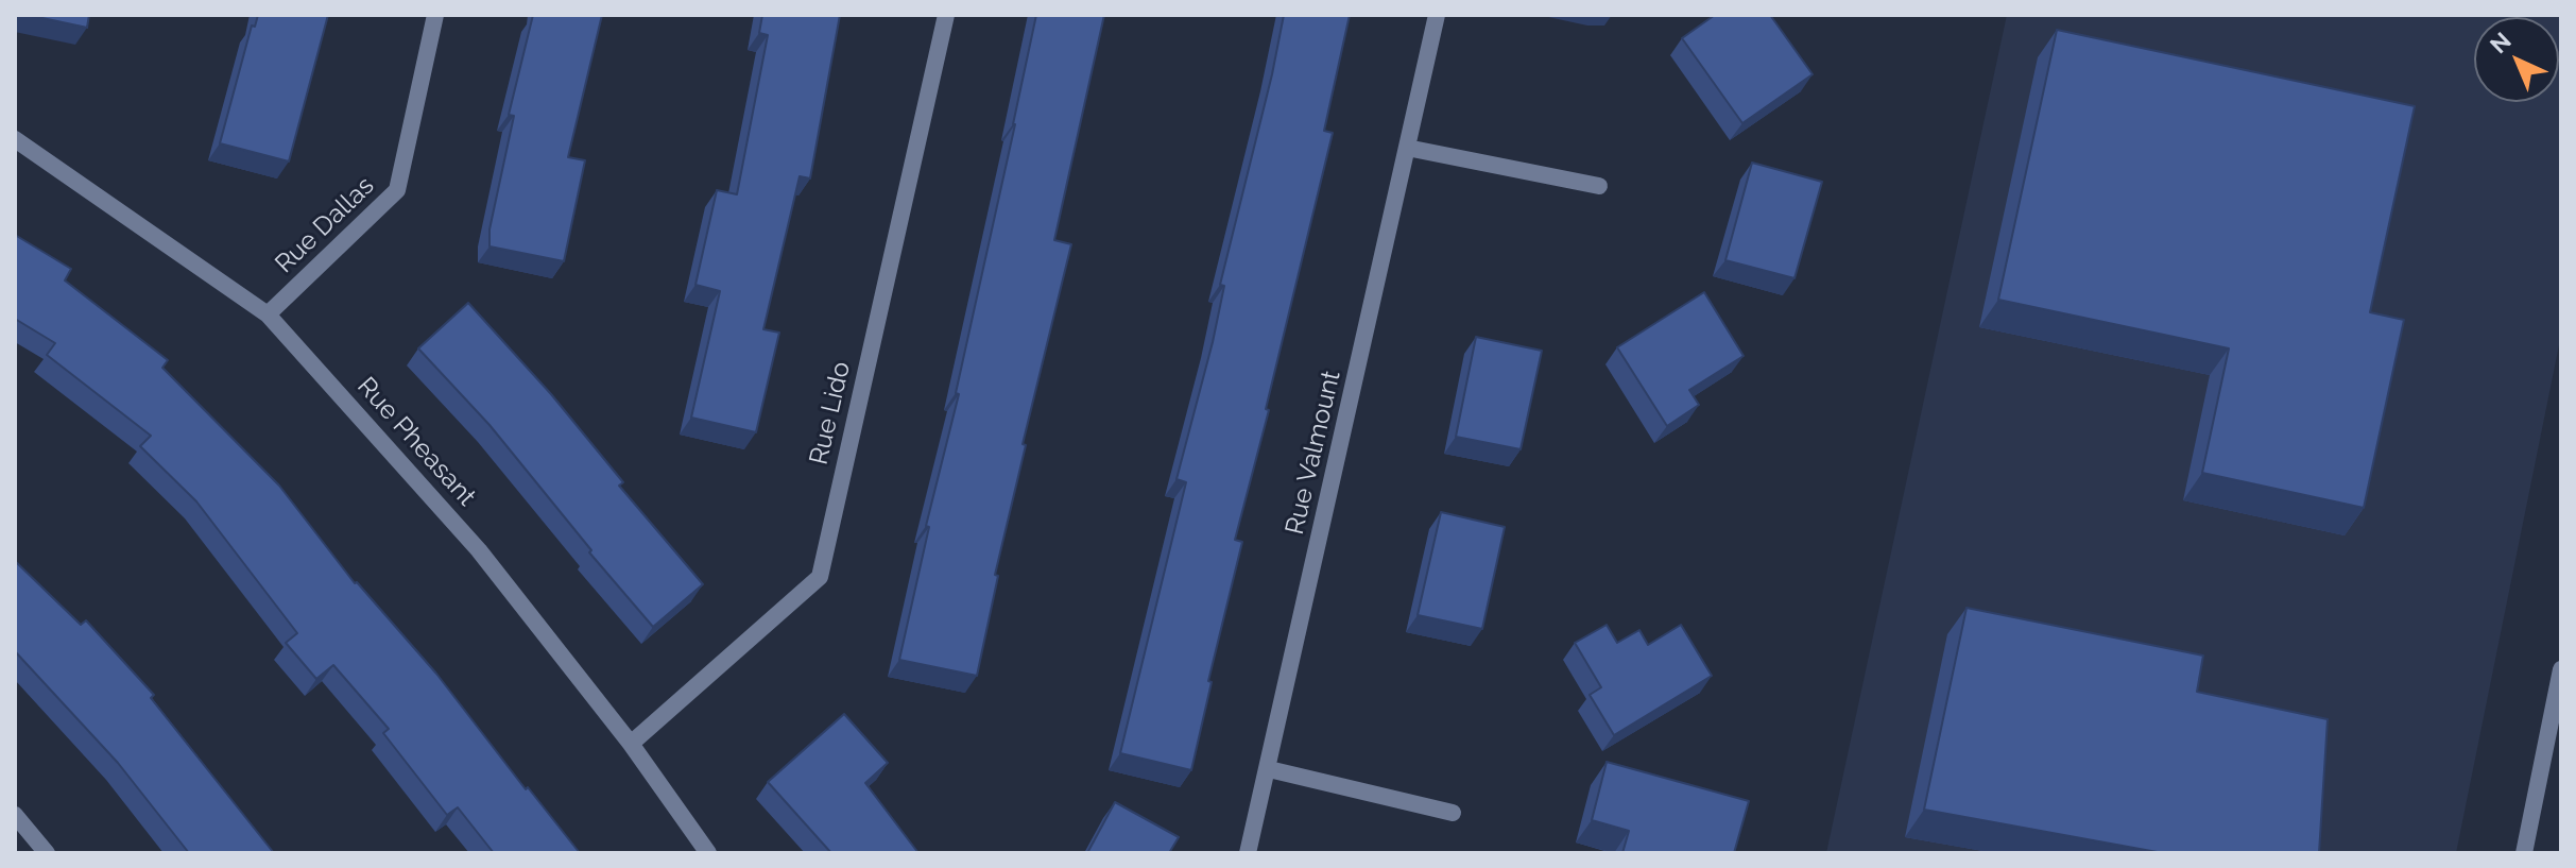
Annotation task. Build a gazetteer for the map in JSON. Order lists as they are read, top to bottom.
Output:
{
  "streets": {
    "street": [
      "Rue Dallas",
      "Rue Lido",
      "Rue Pheasant",
      "Rue Valmount"
    ]
  },
  "crossings": [
    ["Rue Dallas", "Rue Pheasant"],
    ["Rue Lido", "Rue Pheasant"]
  ],
  "north": "top left"
}
